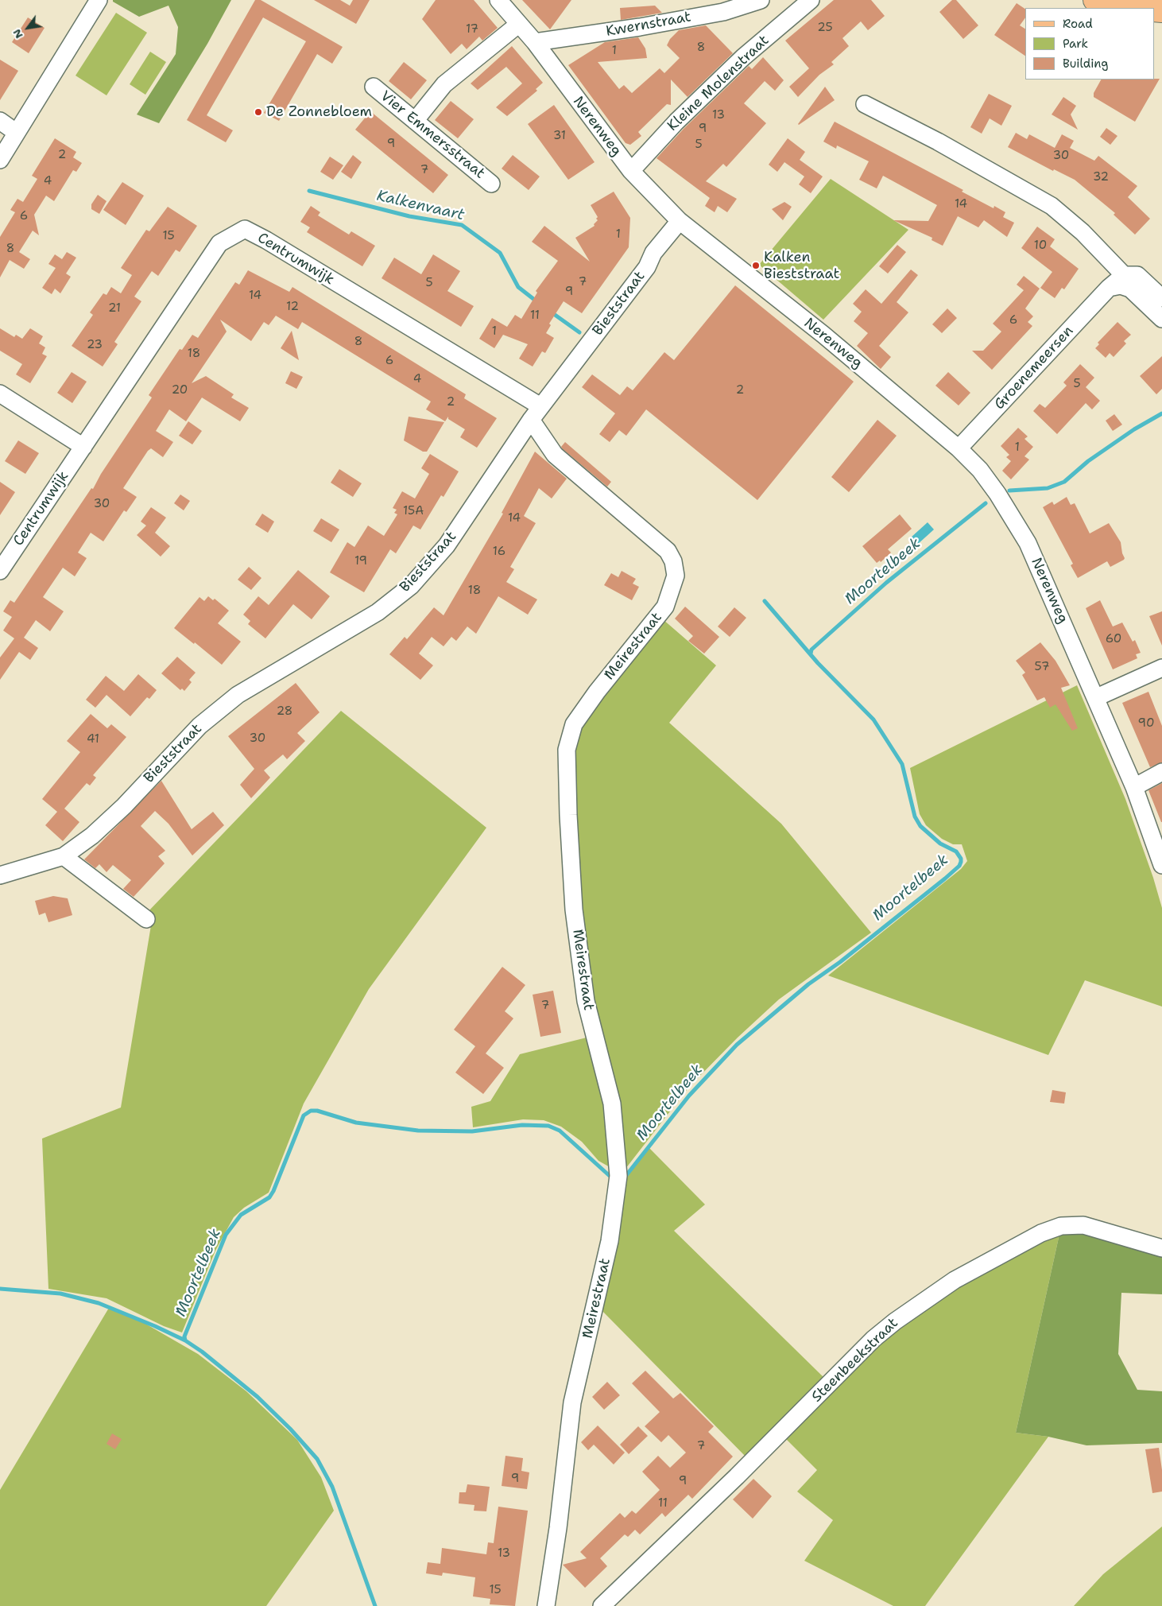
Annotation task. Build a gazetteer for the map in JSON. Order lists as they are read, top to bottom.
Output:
{
  "streets": {
    "street": [
      "Kwernstraat",
      "Kleine Molenstraat",
      "Nerenweg",
      "Vier Emmersstraat",
      "Centrumwijk",
      "Bieststraat",
      "Groenemeersen",
      "Meirestraat",
      "Steenbeekstraat"
    ]
  },
  "crossings": [
    ["Kwernstraat", "Nerenweg"],
    ["Kleine Molenstraat", "Nerenweg"],
    ["Nerenweg", "Bieststraat"],
    ["Nerenweg", "Groenemeersen"],
    ["Centrumwijk", "Bieststraat"],
    ["Bieststraat", "Meirestraat"]
  ],
  "water": ["Kalkenvaart", "Moortelbeek"],
  "places": ["De Zonnebloem", "Kalken Bieststraat"],
  "house_numbers": [
    "25",
    "17",
    "8",
    "1",
    "13",
    "9",
    "31",
    "9",
    "5",
    "2",
    "30",
    "7",
    "32",
    "4",
    "14",
    "6",
    "1",
    "15",
    "10",
    "8",
    "7",
    "5",
    "9",
    "14",
    "12",
    "21",
    "11",
    "6",
    "1",
    "8",
    "23",
    "18",
    "6",
    "4",
    "5",
    "20",
    "2",
    "2",
    "1",
    "30",
    "15A",
    "14",
    "16",
    "19",
    "18",
    "60",
    "57",
    "28",
    "90",
    "30",
    "41",
    "7",
    "7",
    "9",
    "9",
    "11",
    "13",
    "15"
  ],
  "legend": ["Road", "Park", "Building"],
  "north": "bottom left"
}
